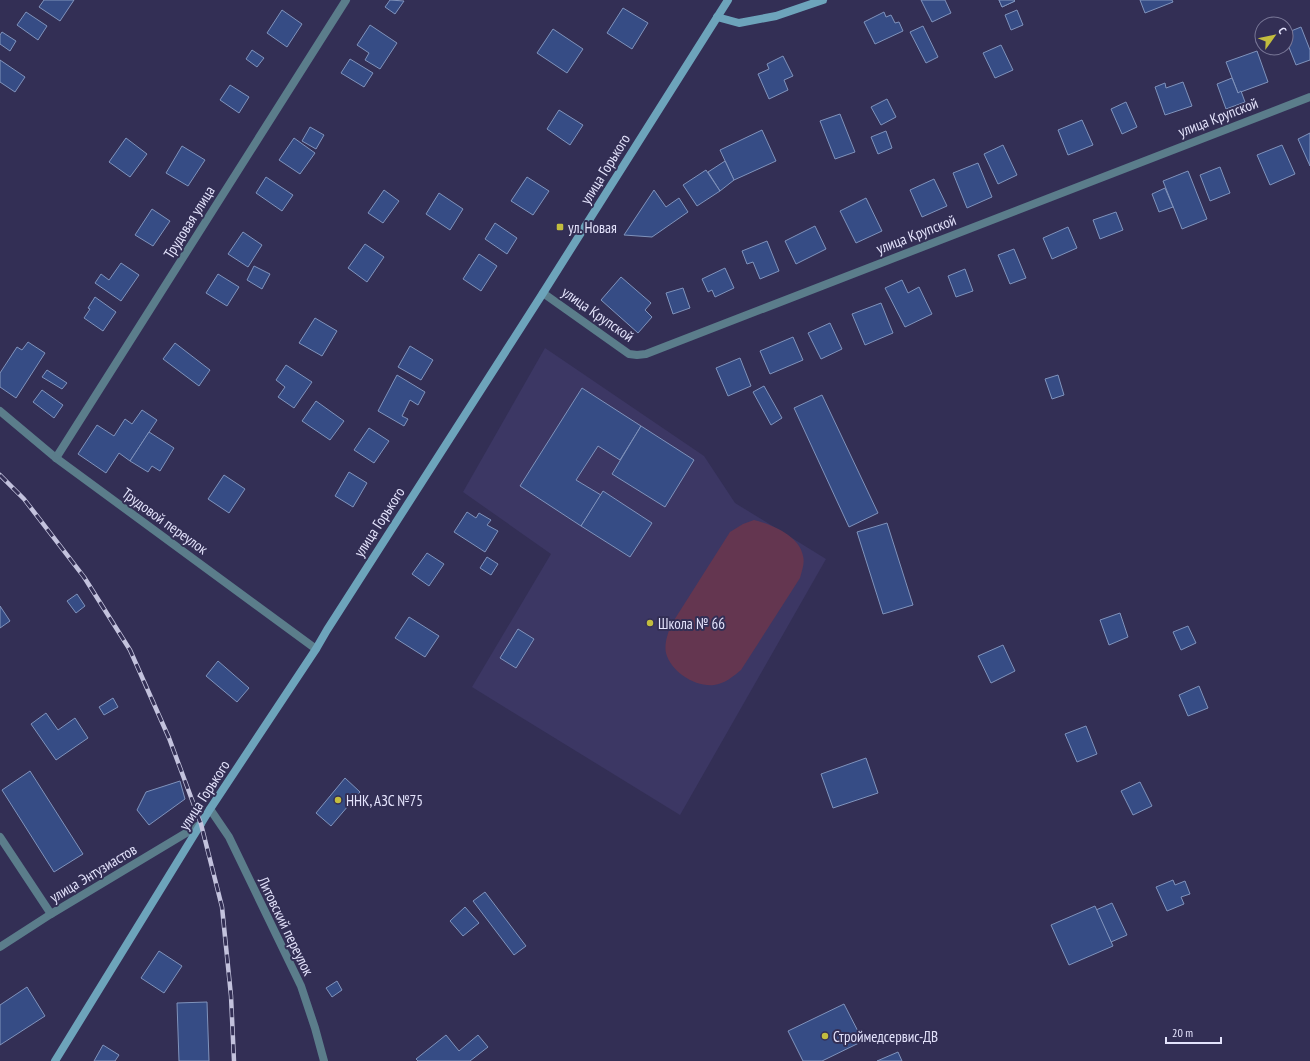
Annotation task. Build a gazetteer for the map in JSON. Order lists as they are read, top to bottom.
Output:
{
  "streets": {
    "main road": ["улица Горького"],
    "street": [
      "улица Крупской",
      "Трудовая улица",
      "Трудовой переулок",
      "улица Энтузиастов",
      "Литовский переулок"
    ]
  },
  "crossings": [
    ["улица Крупской", "улица Горького"],
    ["улица Горького", "Трудовой переулок"],
    ["улица Горького", "улица Энтузиастов"],
    ["улица Горького", "Литовский переулок"],
    ["Трудовая улица", "Трудовой переулок"]
  ],
  "places": {
    "transit": ["ул. Новая"],
    "other": ["Школа № 66", "ННК, АЗС №75", "Строймедсервис-ДВ"]
  },
  "scale_bar": "20 m",
  "north": "top right"
}
